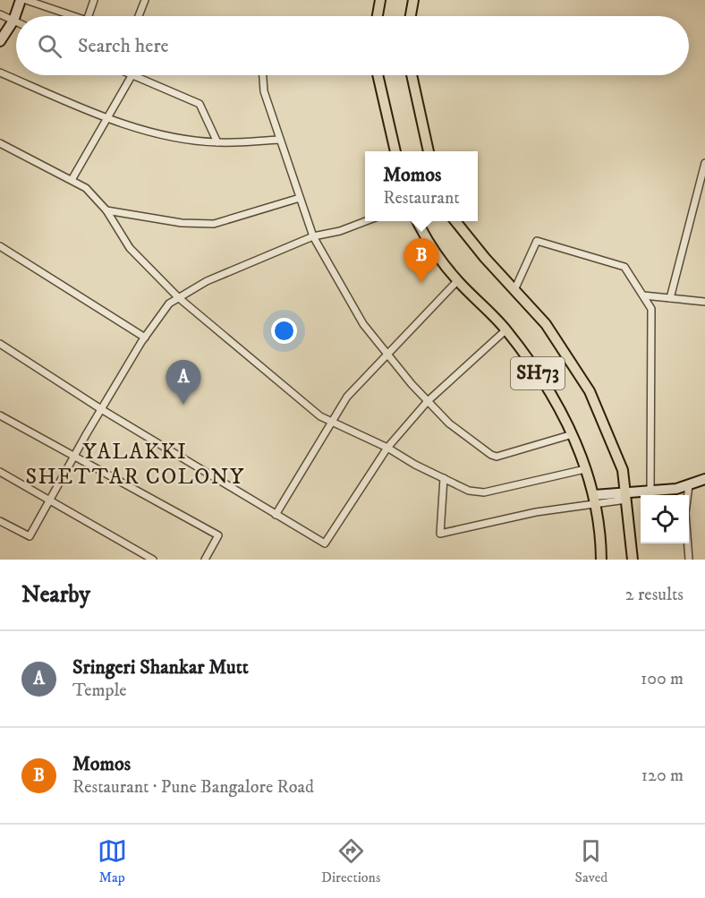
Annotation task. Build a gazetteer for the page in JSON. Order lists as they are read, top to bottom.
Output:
{
  "streets": {
    "main road": ["SH73"]
  },
  "districts": ["YALAKKI SHETTAR COLONY"],
  "page": {
    "search": "Search here",
    "popup": ["Momos", "Restaurant"],
    "pins": ["B", "A"],
    "heading": ["Nearby", "2 results"],
    "list": [
      {
        "mark": "A",
        "name": "Sringeri Shankar Mutt",
        "note": "Temple",
        "value": "100 m"
      },
      {
        "mark": "B",
        "name": "Momos",
        "note": "Restaurant · Pune Bangalore Road",
        "value": "120 m"
      }
    ],
    "nav": ["Map", "Directions", "Saved"]
  }
}
